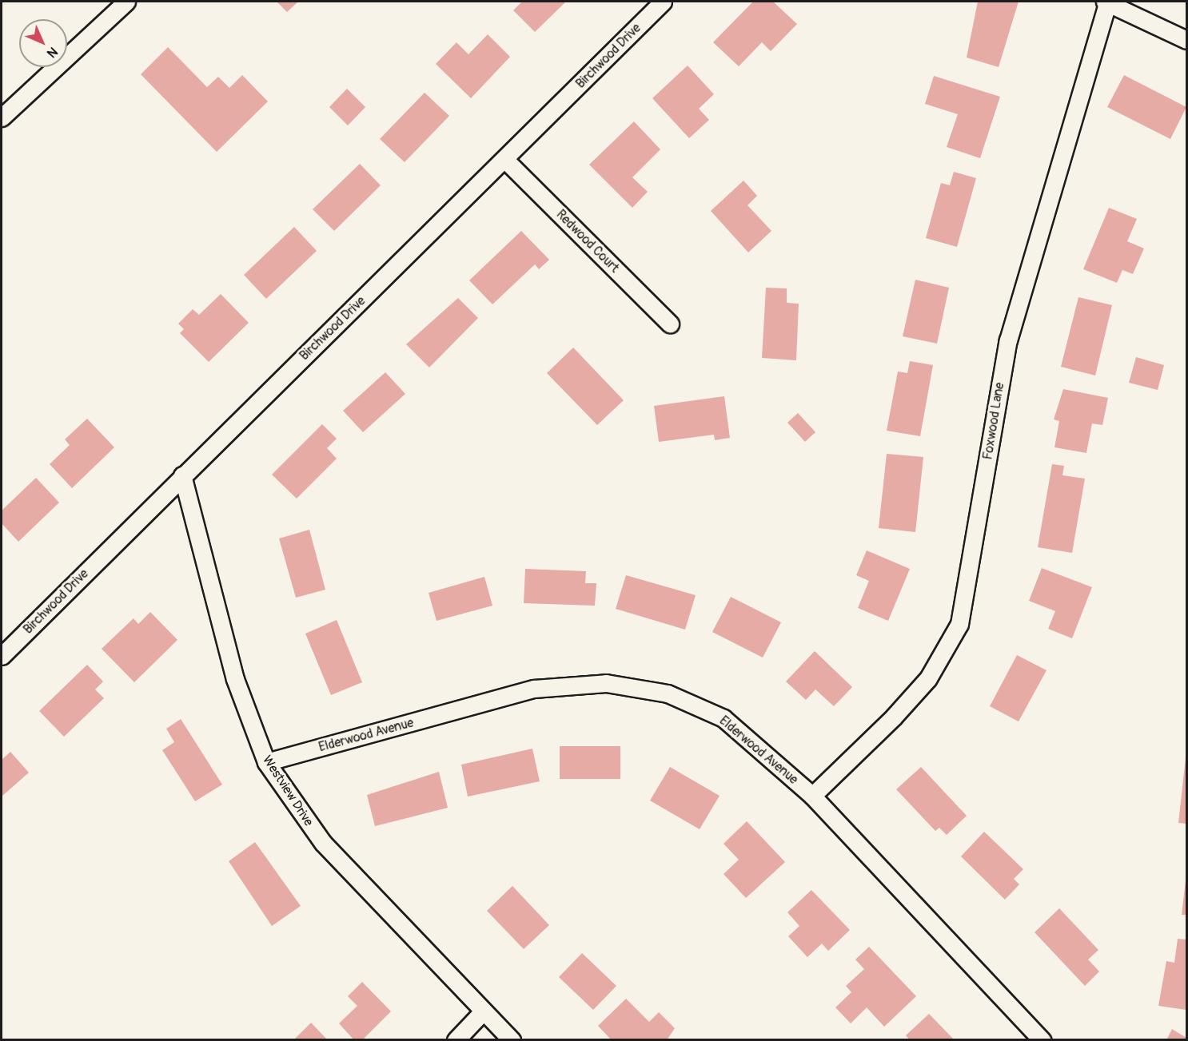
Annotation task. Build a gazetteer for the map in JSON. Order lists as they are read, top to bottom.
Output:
{
  "streets": {
    "street": [
      "Birchwood Drive",
      "Redwood Court",
      "Foxwood Lane",
      "Elderwood Avenue",
      "Westview Drive"
    ]
  },
  "crossings": [
    ["Birchwood Drive", "Redwood Court"],
    ["Birchwood Drive", "Westview Drive"],
    ["Foxwood Lane", "Elderwood Avenue"],
    ["Elderwood Avenue", "Westview Drive"]
  ],
  "north": "bottom right"
}
